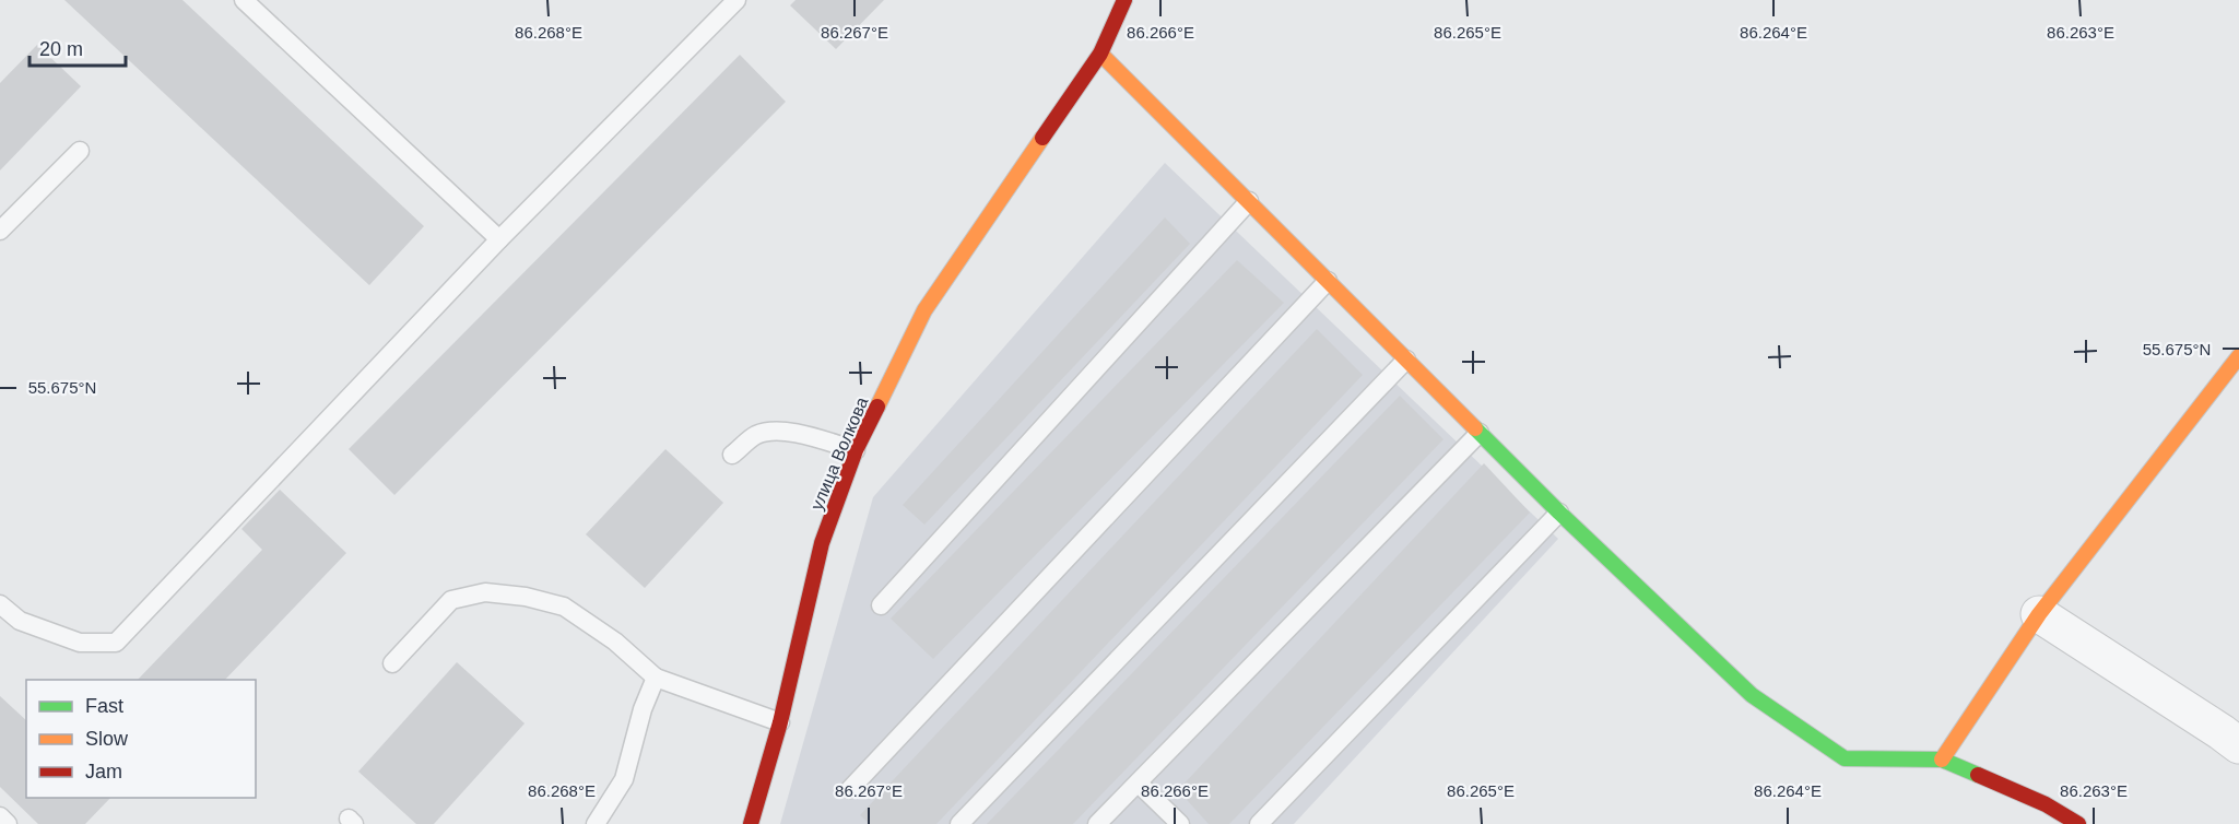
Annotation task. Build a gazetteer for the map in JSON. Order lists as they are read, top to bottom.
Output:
{
  "streets": {
    "street": ["улица Волкова"]
  },
  "legend": ["Fast", "Slow", "Jam"],
  "scale_bar": "20 m",
  "coordinates": [
    "86.268°E",
    "86.267°E",
    "86.266°E",
    "86.265°E",
    "86.264°E",
    "86.263°E",
    "55.675°N"
  ]
}
